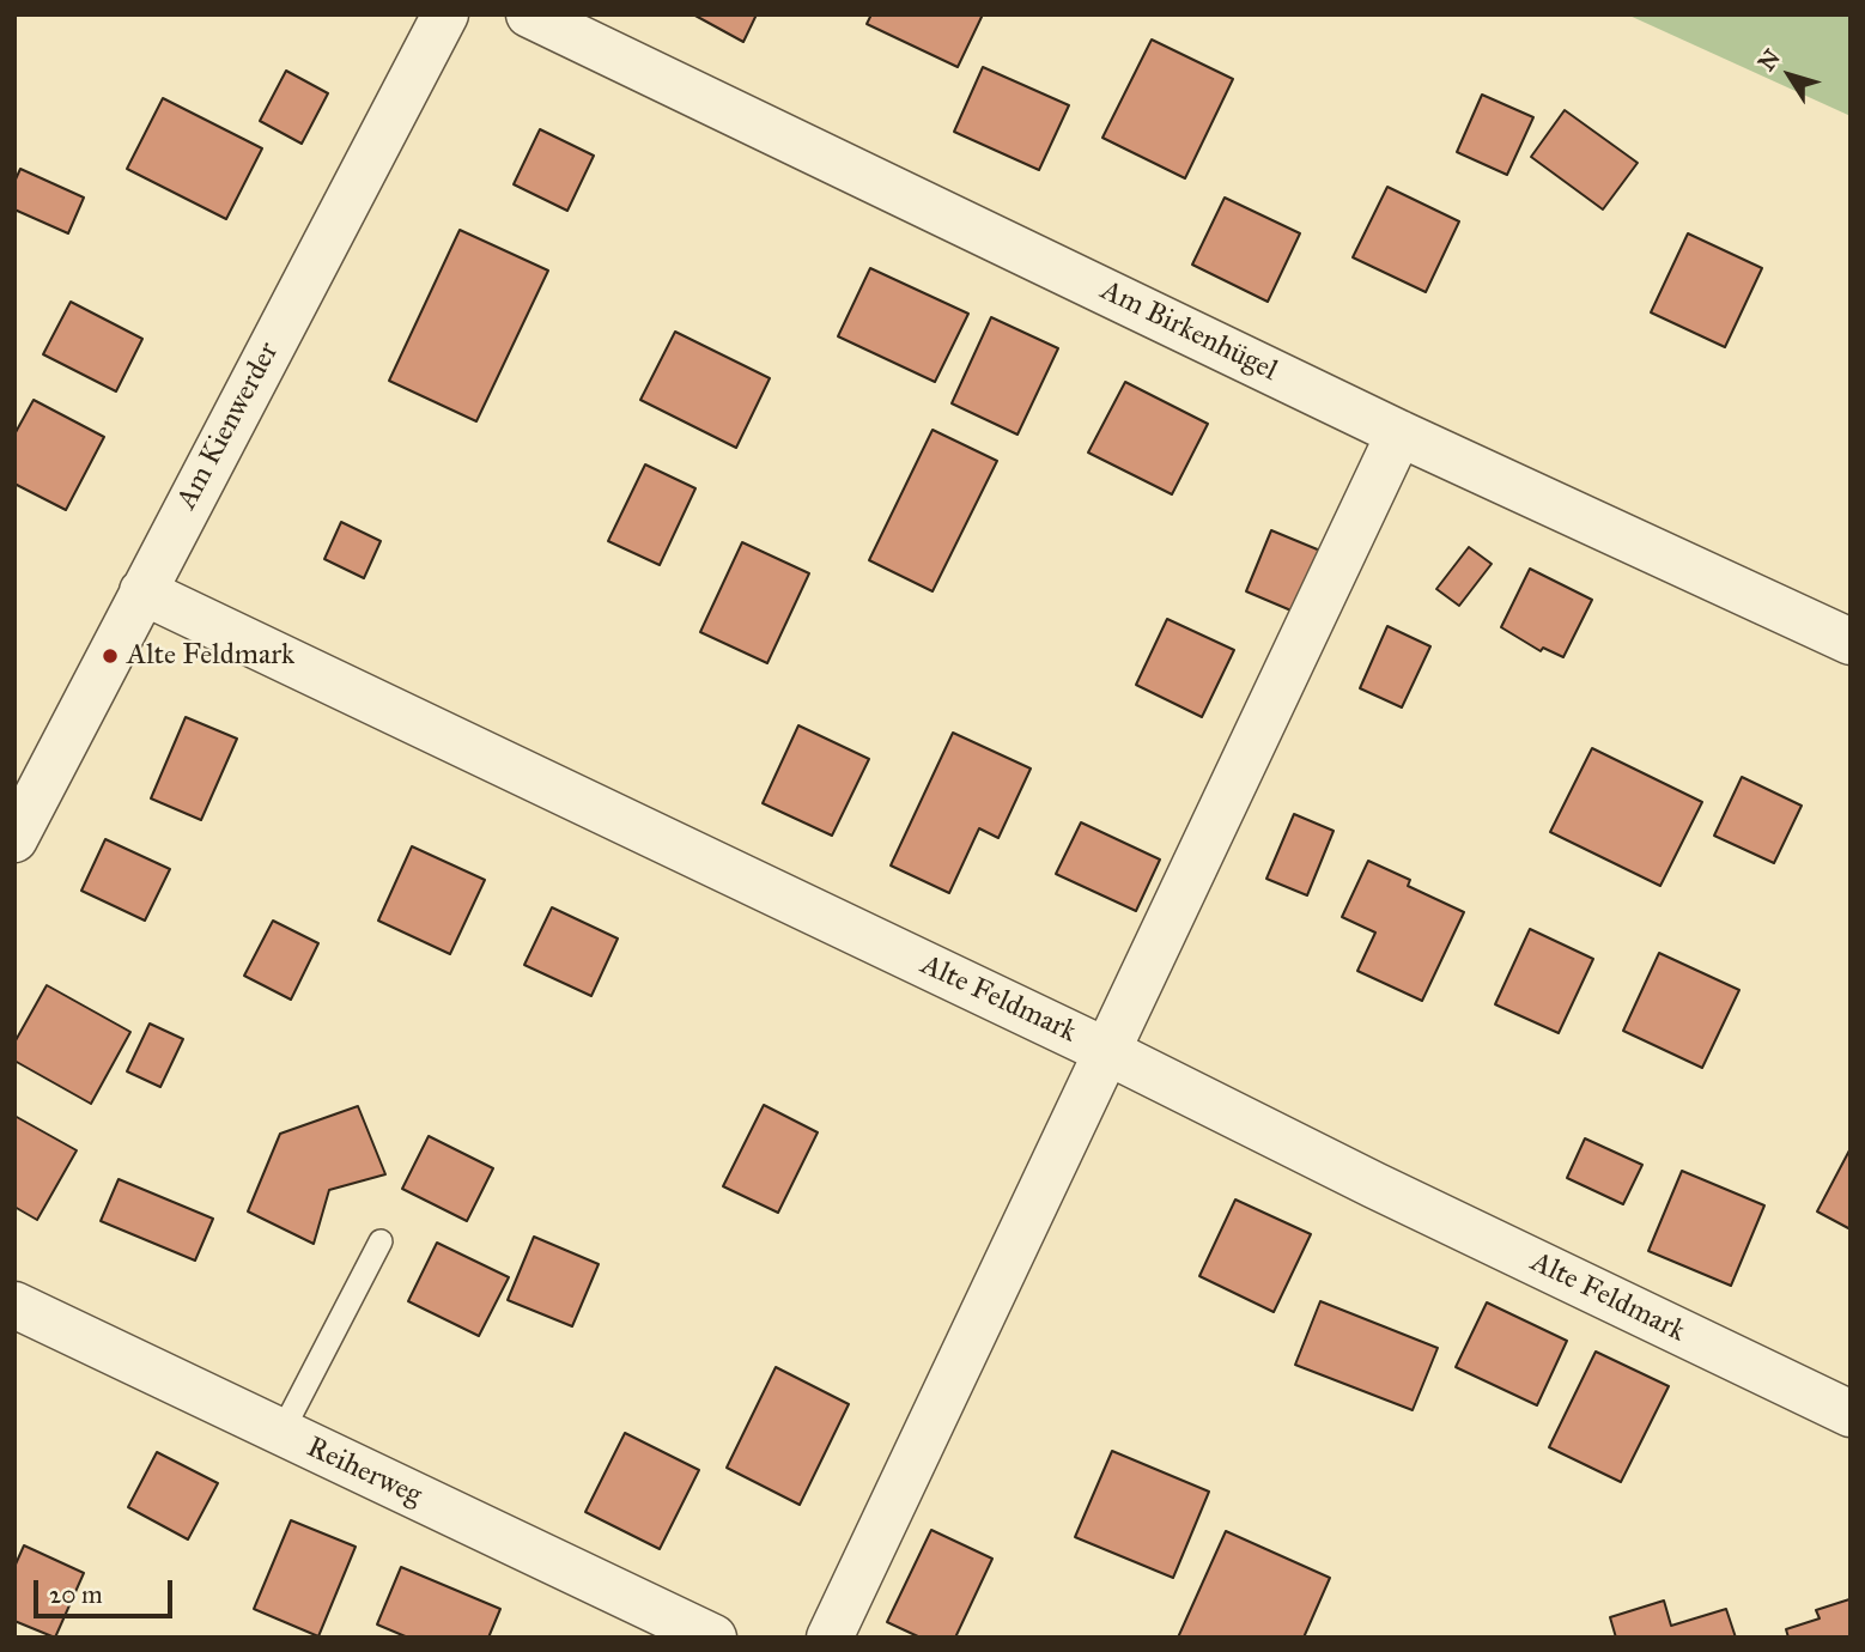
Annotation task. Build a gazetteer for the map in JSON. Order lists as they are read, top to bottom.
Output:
{
  "streets": {
    "street": [
      "Am Birkenhügel",
      "Am Kienwerder",
      "Alte Feldmark",
      "Reiherweg"
    ]
  },
  "crossings": [
    ["Am Kienwerder", "Alte Feldmark"]
  ],
  "places": ["Alte Feldmark"],
  "scale_bar": "20 m",
  "north": "top left"
}
